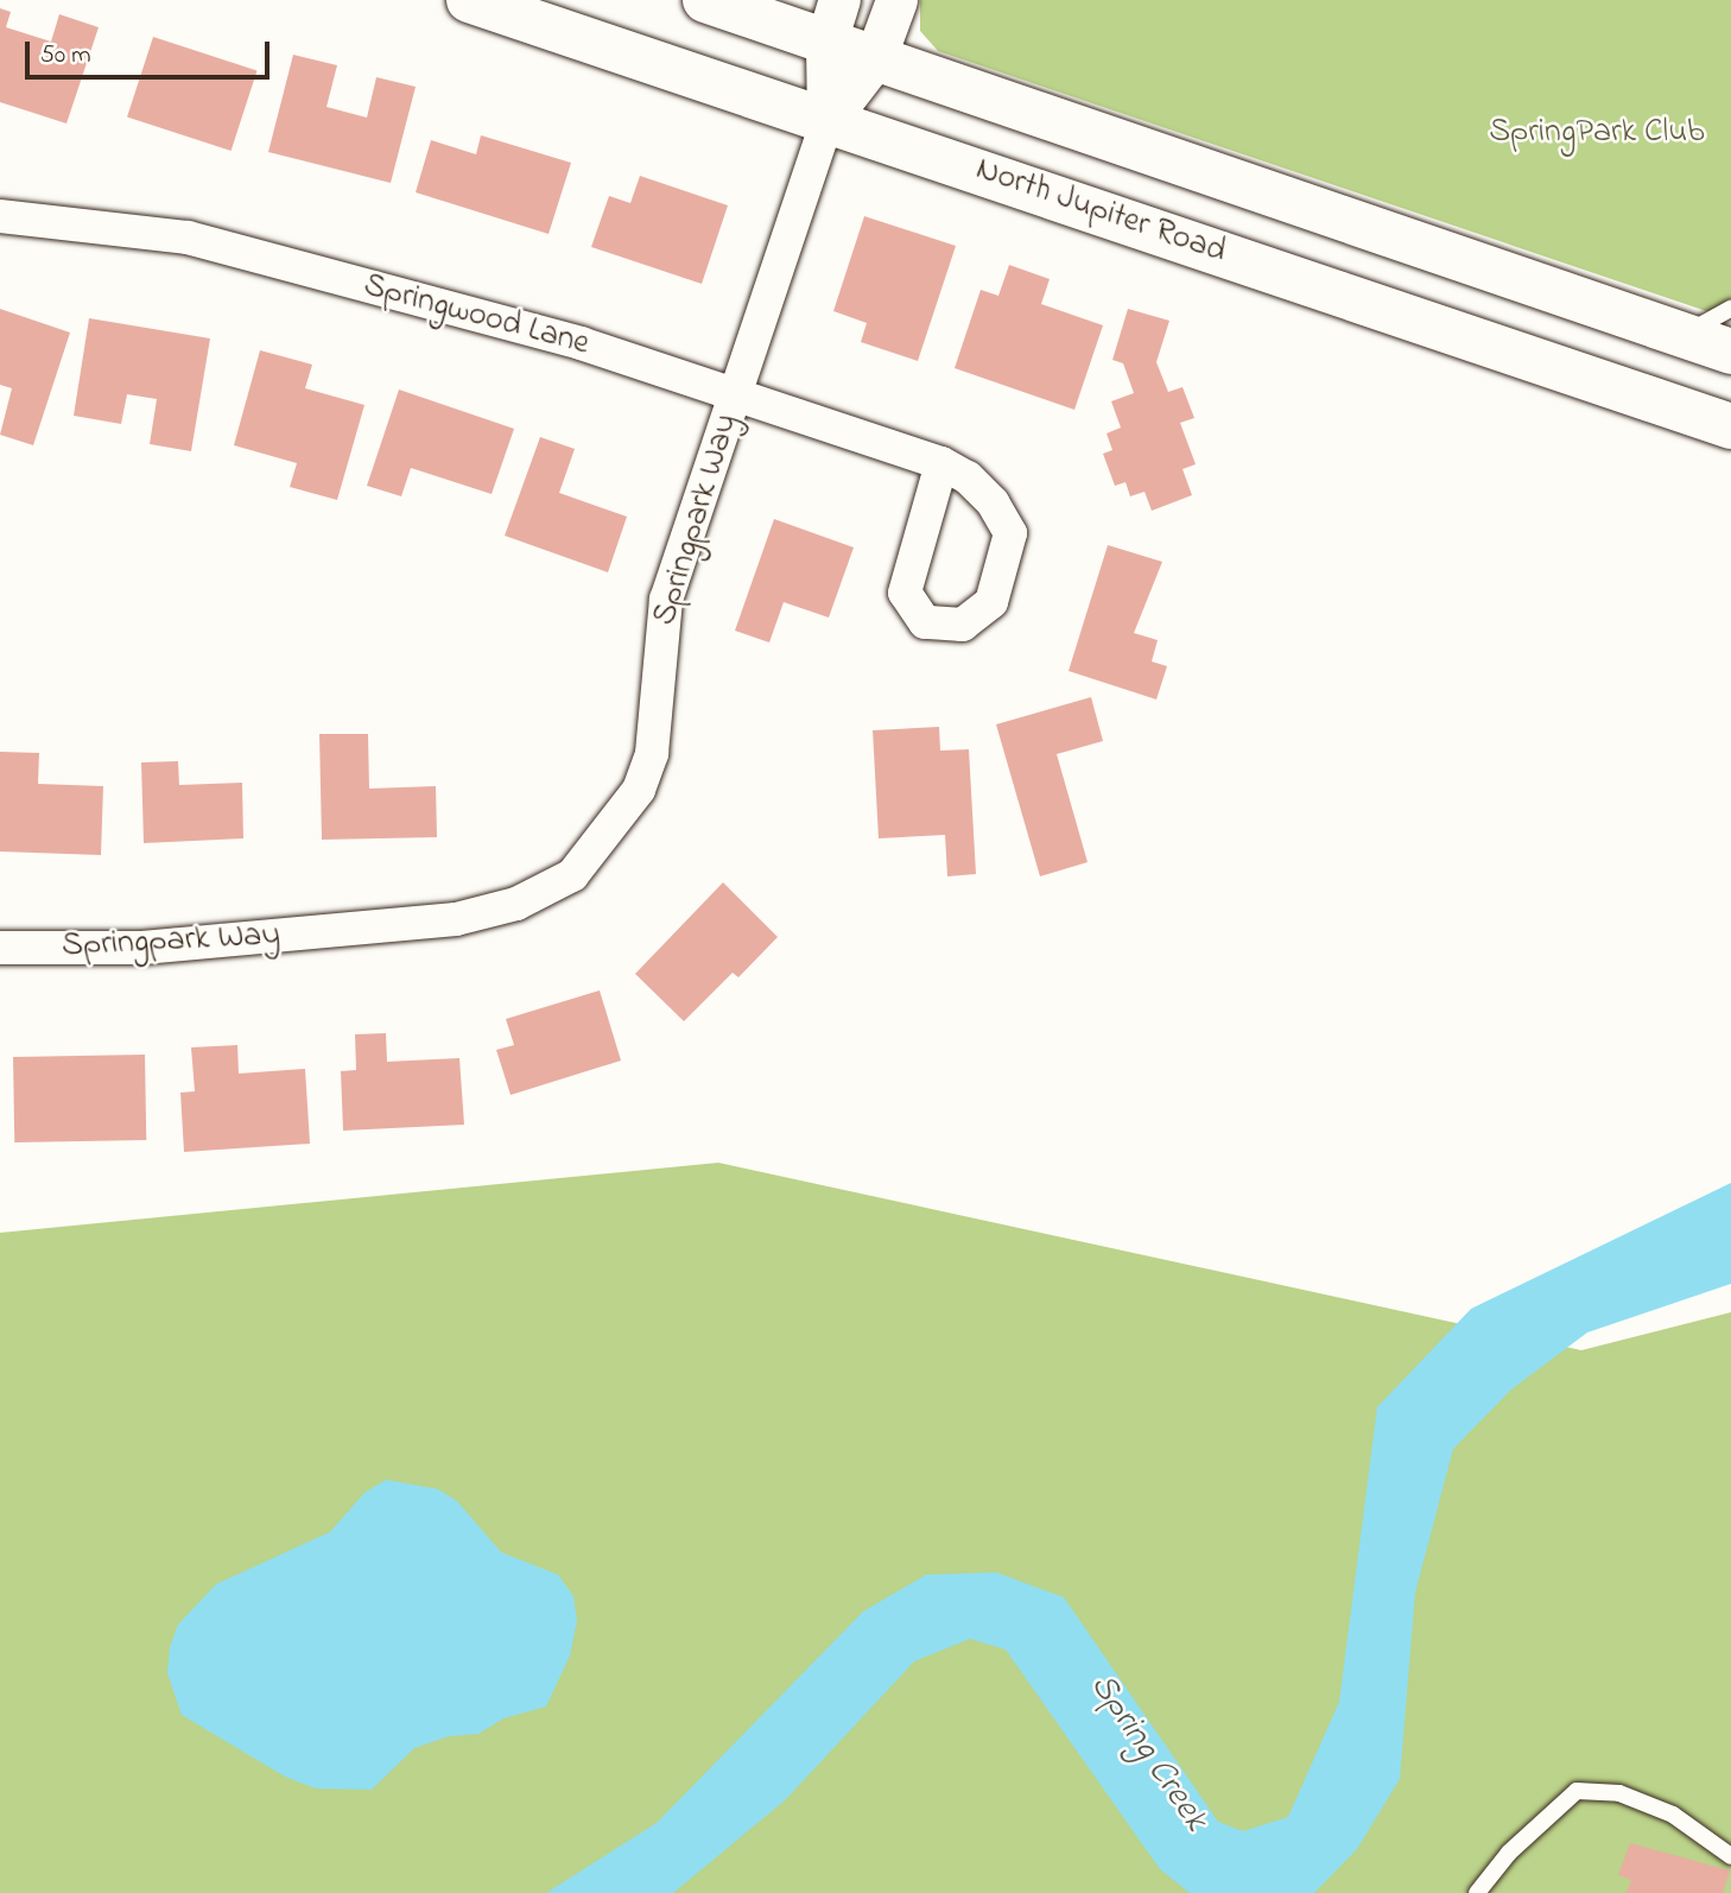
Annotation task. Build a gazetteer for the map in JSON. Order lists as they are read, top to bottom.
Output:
{
  "streets": {
    "main road": ["North Jupiter Road"],
    "street": ["Springwood Lane", "Springpark Way"]
  },
  "crossings": [
    ["North Jupiter Road", "Springpark Way"],
    ["Springwood Lane", "Springpark Way"]
  ],
  "water": ["Spring Creek"],
  "parks": ["SpringPark Club"],
  "scale_bar": "50 m"
}
